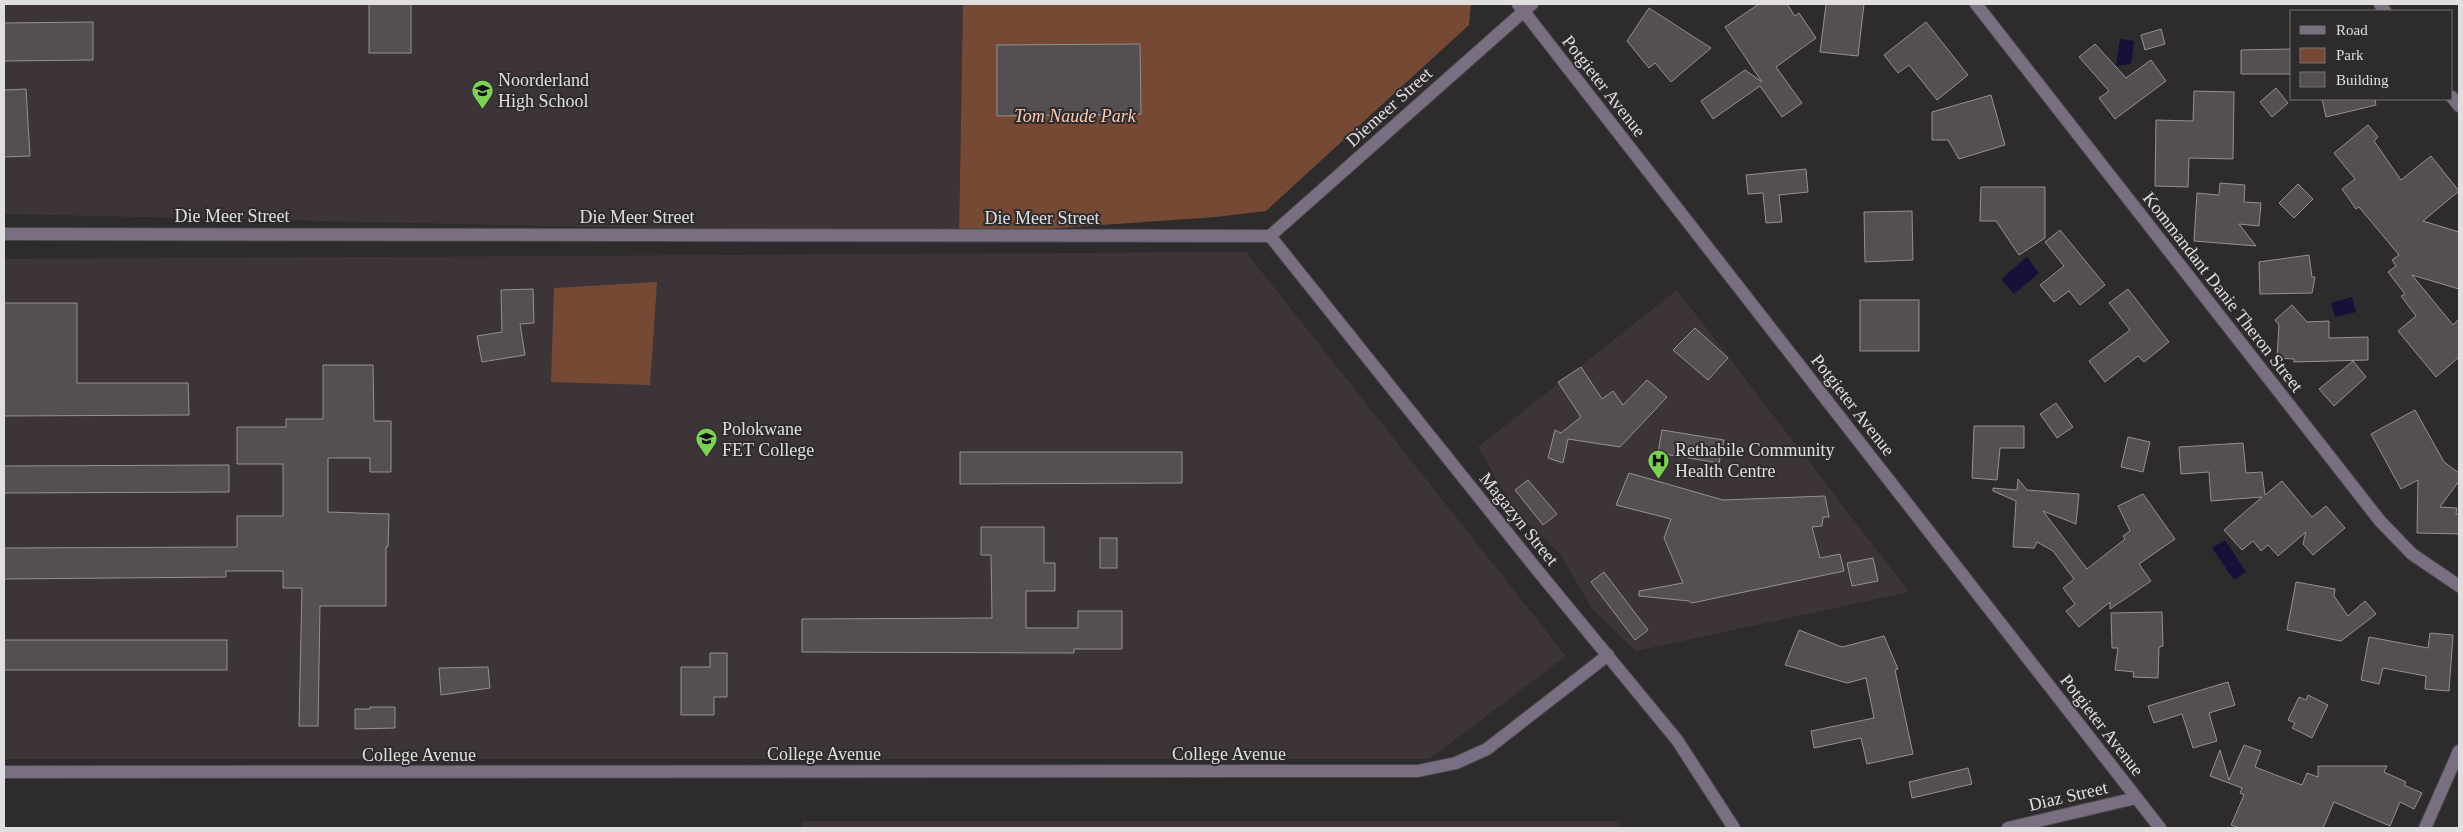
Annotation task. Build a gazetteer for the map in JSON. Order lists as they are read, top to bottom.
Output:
{
  "streets": {
    "street": [
      "Potgieter Avenue",
      "Diemeer Street",
      "Die Meer Street",
      "Kommandant Danie Theron Street",
      "Magazyn Street",
      "College Avenue",
      "Diaz Street"
    ]
  },
  "crossings": [
    ["Potgieter Avenue", "Diemeer Street"],
    ["Potgieter Avenue", "Diaz Street"],
    ["Diemeer Street", "Die Meer Street"],
    ["Diemeer Street", "Magazyn Street"],
    ["Die Meer Street", "Magazyn Street"],
    ["Magazyn Street", "College Avenue"]
  ],
  "parks": ["Tom Naude Park"],
  "places": {
    "school or university": ["Noorderland High School", "Polokwane FET College"],
    "hospital": ["Rethabile Community Health Centre"]
  },
  "legend": ["Road", "Park", "Building"]
}
